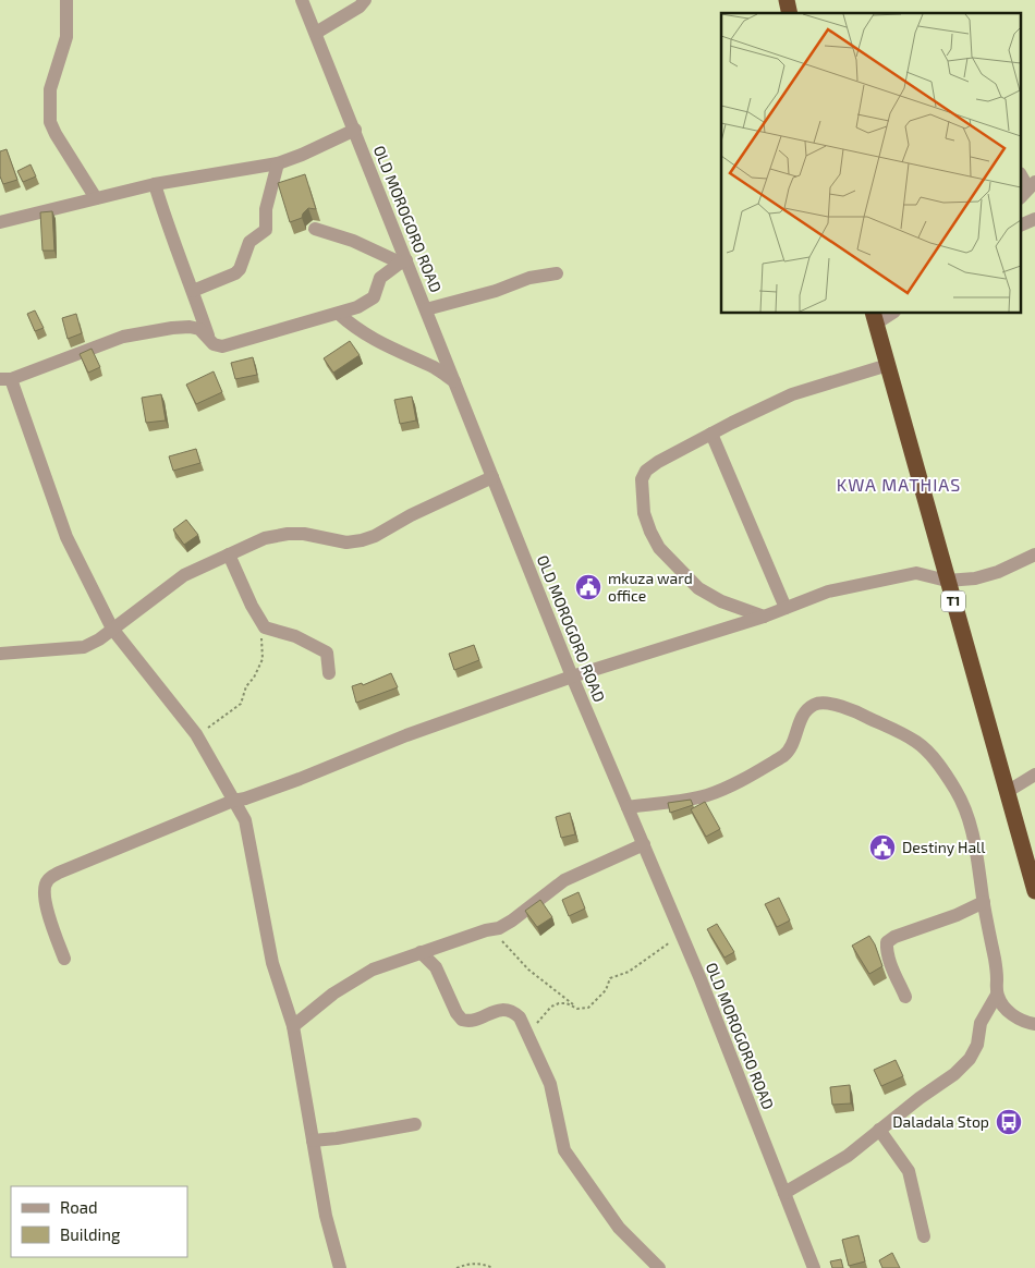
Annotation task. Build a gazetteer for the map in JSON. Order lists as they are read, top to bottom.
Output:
{
  "streets": {
    "highway": ["T1"],
    "street": ["OLD MOROGORO ROAD"]
  },
  "districts": ["KWA MATHIAS"],
  "places": {
    "public building": ["mkuza ward office", "Destiny Hall"],
    "bus stop": ["Daladala Stop"]
  },
  "legend": ["Road", "Building"]
}
